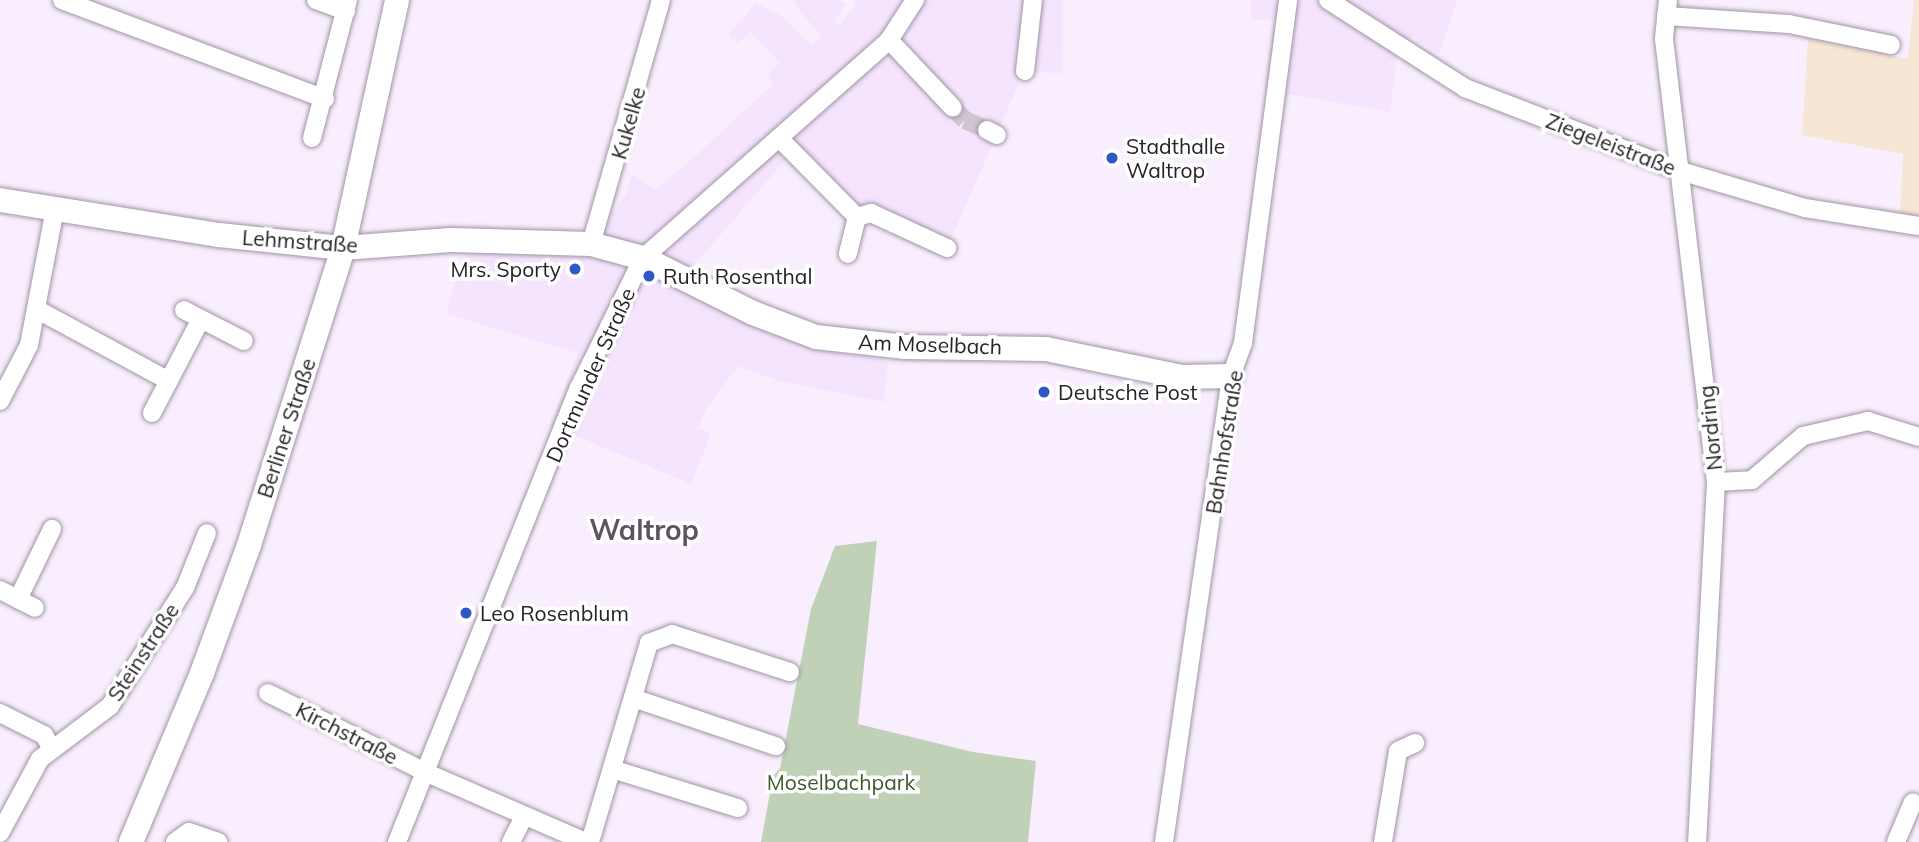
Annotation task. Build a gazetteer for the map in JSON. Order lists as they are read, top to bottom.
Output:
{
  "streets": {
    "street": [
      "Kukelke",
      "Ziegeleistraße",
      "Lehmstraße",
      "Am Moselbach",
      "Dortmunder Straße",
      "Berliner Straße",
      "Nordring",
      "Bahnhofstraße",
      "Steinstraße",
      "Kirchstraße"
    ]
  },
  "crossings": [
    ["Kukelke", "Lehmstraße"],
    ["Ziegeleistraße", "Nordring"],
    ["Lehmstraße", "Am Moselbach"],
    ["Lehmstraße", "Dortmunder Straße"],
    ["Lehmstraße", "Berliner Straße"],
    ["Am Moselbach", "Dortmunder Straße"],
    ["Am Moselbach", "Bahnhofstraße"],
    ["Dortmunder Straße", "Kirchstraße"]
  ],
  "districts": ["Waltrop"],
  "parks": ["Moselbachpark"],
  "places": [
    "Stadthalle Waltrop",
    "Mrs. Sporty",
    "Ruth Rosenthal",
    "Deutsche Post",
    "Leo Rosenblum"
  ]
}
